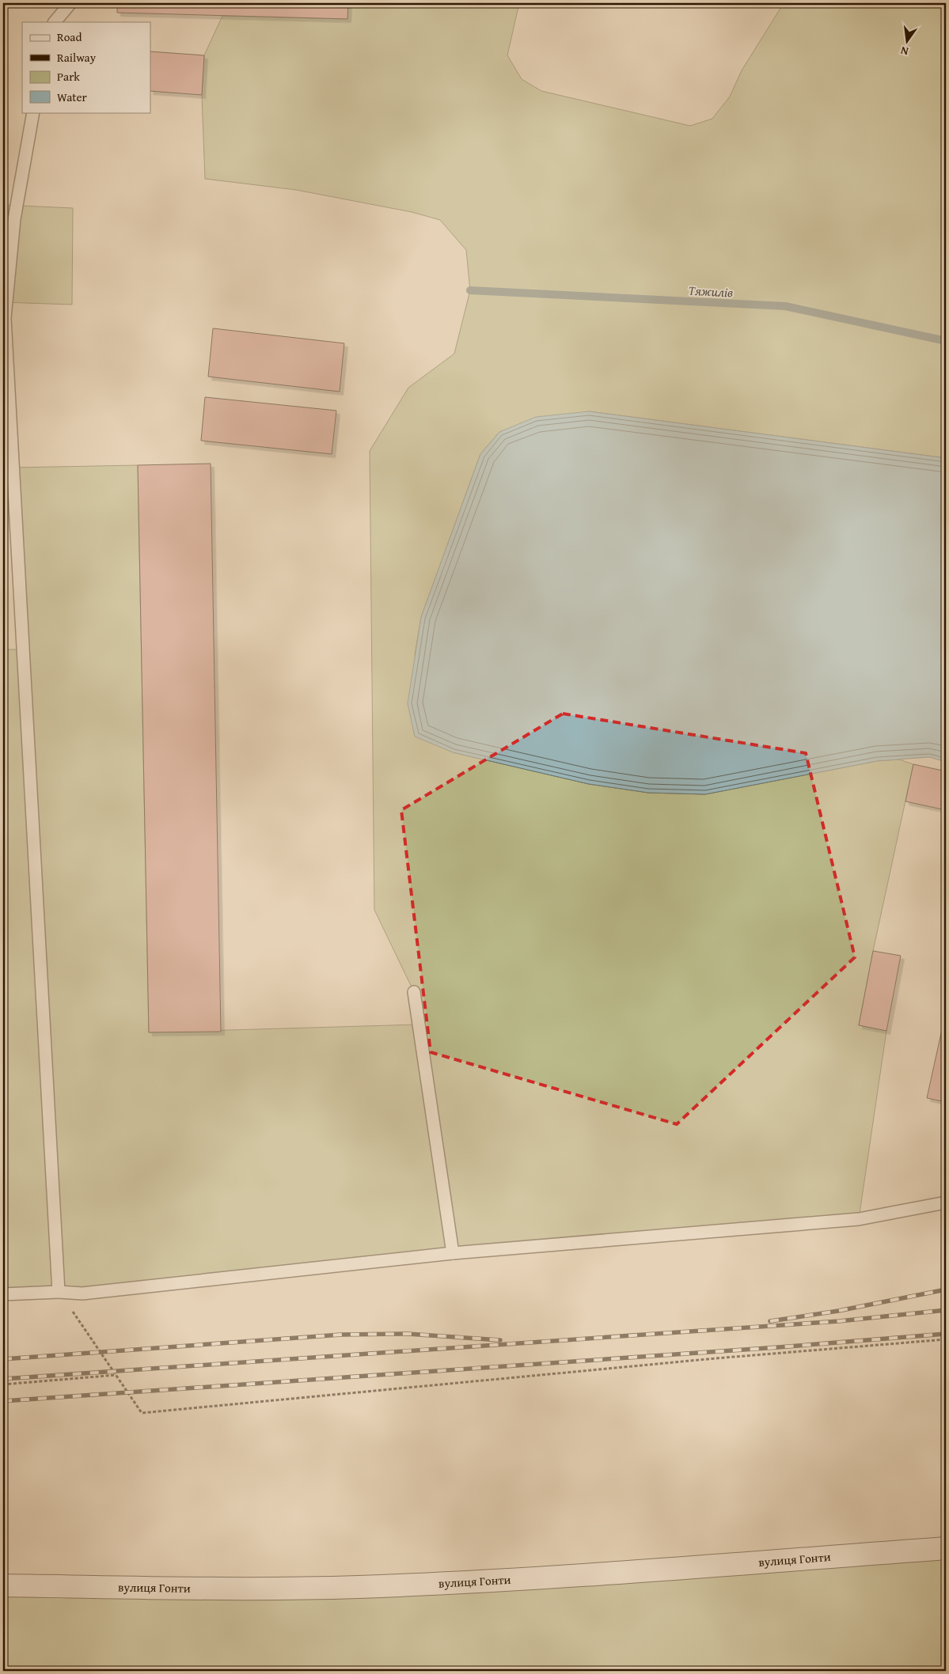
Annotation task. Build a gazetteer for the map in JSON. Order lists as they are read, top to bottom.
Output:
{
  "streets": {
    "street": ["вулиця Гонти"]
  },
  "water": ["Тяжилів"],
  "legend": [
    "Road",
    "Railway",
    "Park",
    "Water"
  ],
  "north": "bottom"
}
